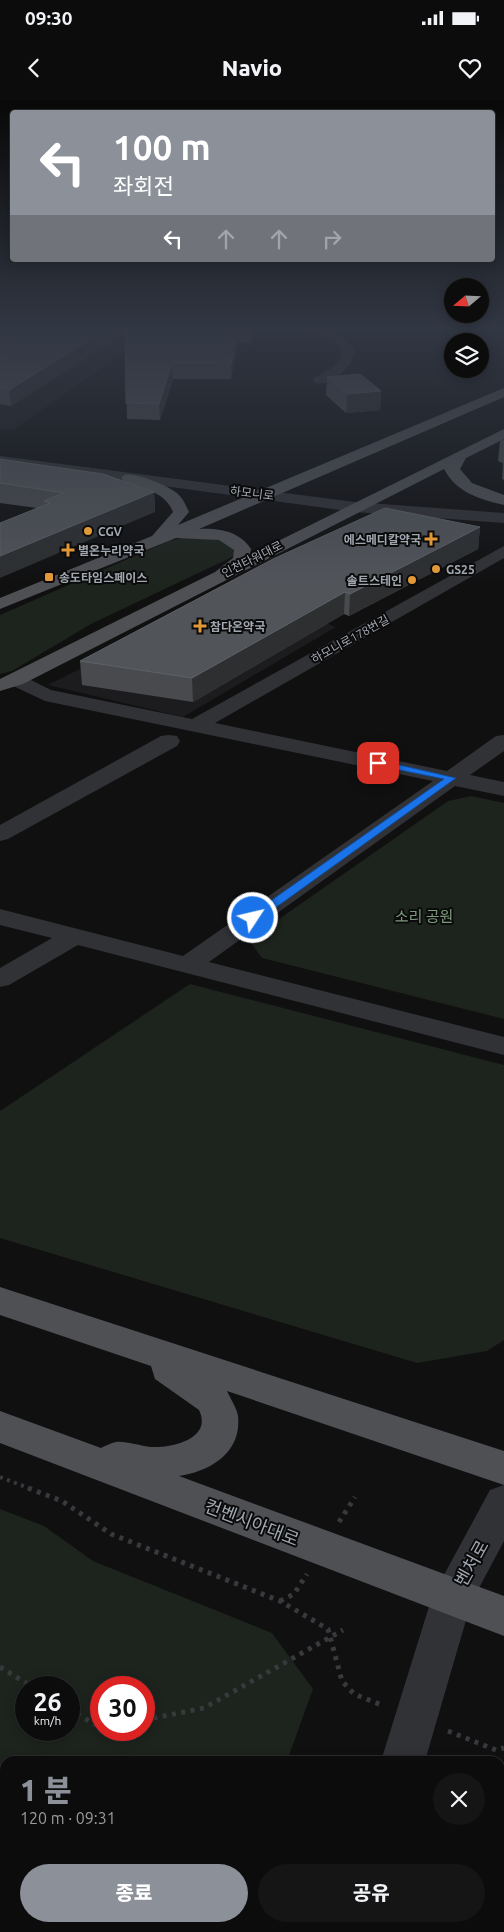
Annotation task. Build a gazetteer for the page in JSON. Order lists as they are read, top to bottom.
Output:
{
  "streets": {
    "main road": ["인천타워대로", "컨벤시아대로"],
    "street": ["하모니로", "하모니로178번길", "벤처로"]
  },
  "crossings": [
    ["하모니로", "인천타워대로"],
    ["컨벤시아대로", "벤처로"]
  ],
  "parks": ["소리 공원"],
  "places": {
    "other": ["CGV", "GS25", "솔트스테인"],
    "health": ["에스메디칼약국", "별온누리약국", "참다온약국"],
    "transit": ["송도타임스페이스"]
  },
  "north": "left",
  "page": {
    "status": "09:30",
    "header": "Navio",
    "turn": ["100 m", "좌회전"],
    "speed": "26 km/h",
    "limit": "30",
    "heading": ["1 분", "120 m · 09:31"],
    "buttons": ["종료", "공유"]
  }
}
